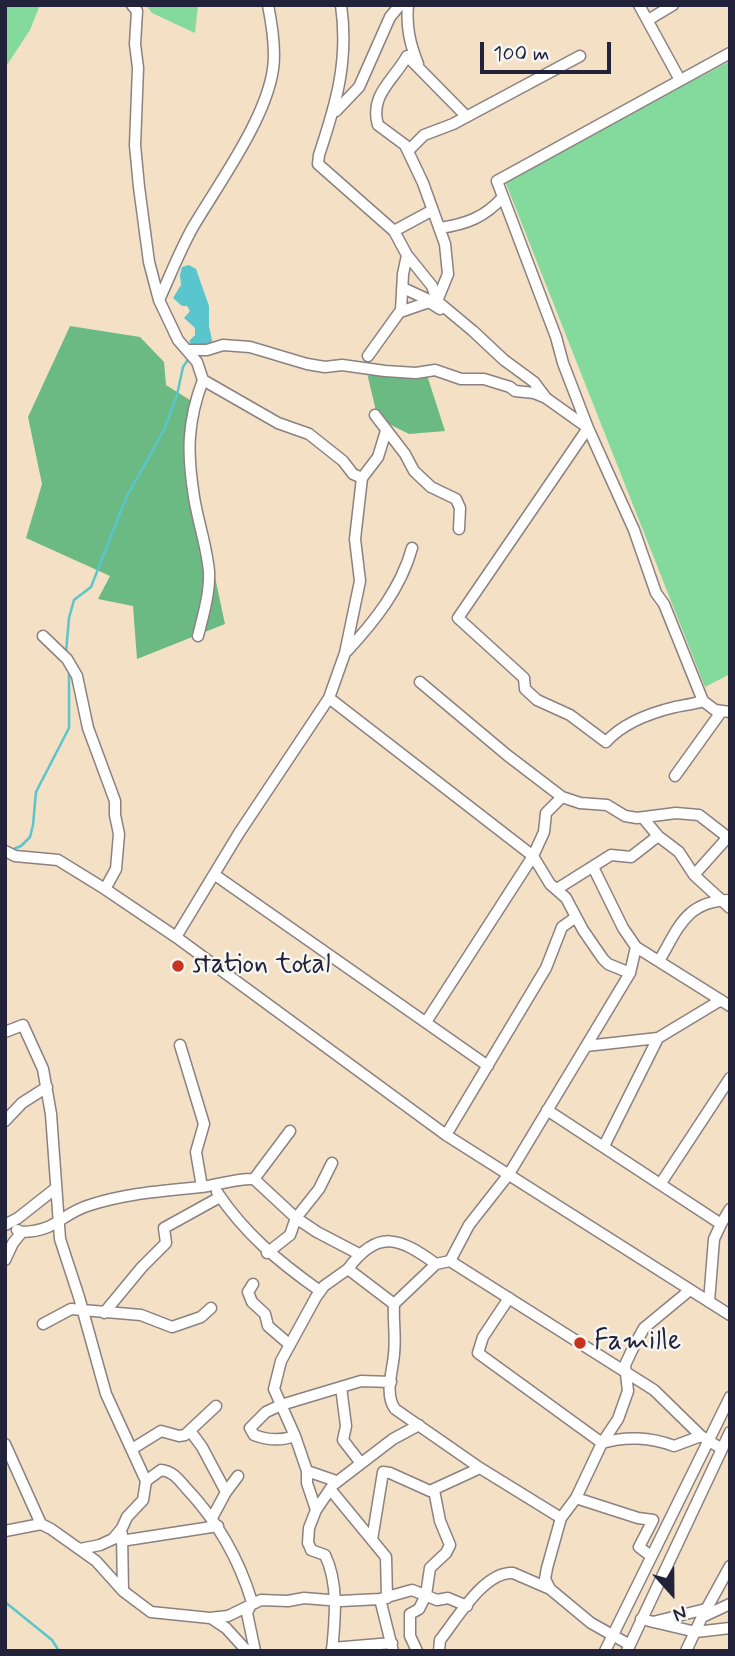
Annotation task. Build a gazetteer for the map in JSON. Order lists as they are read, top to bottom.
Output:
{
  "places": ["station total", "Famille"],
  "scale_bar": "100 m",
  "north": "bottom"
}
